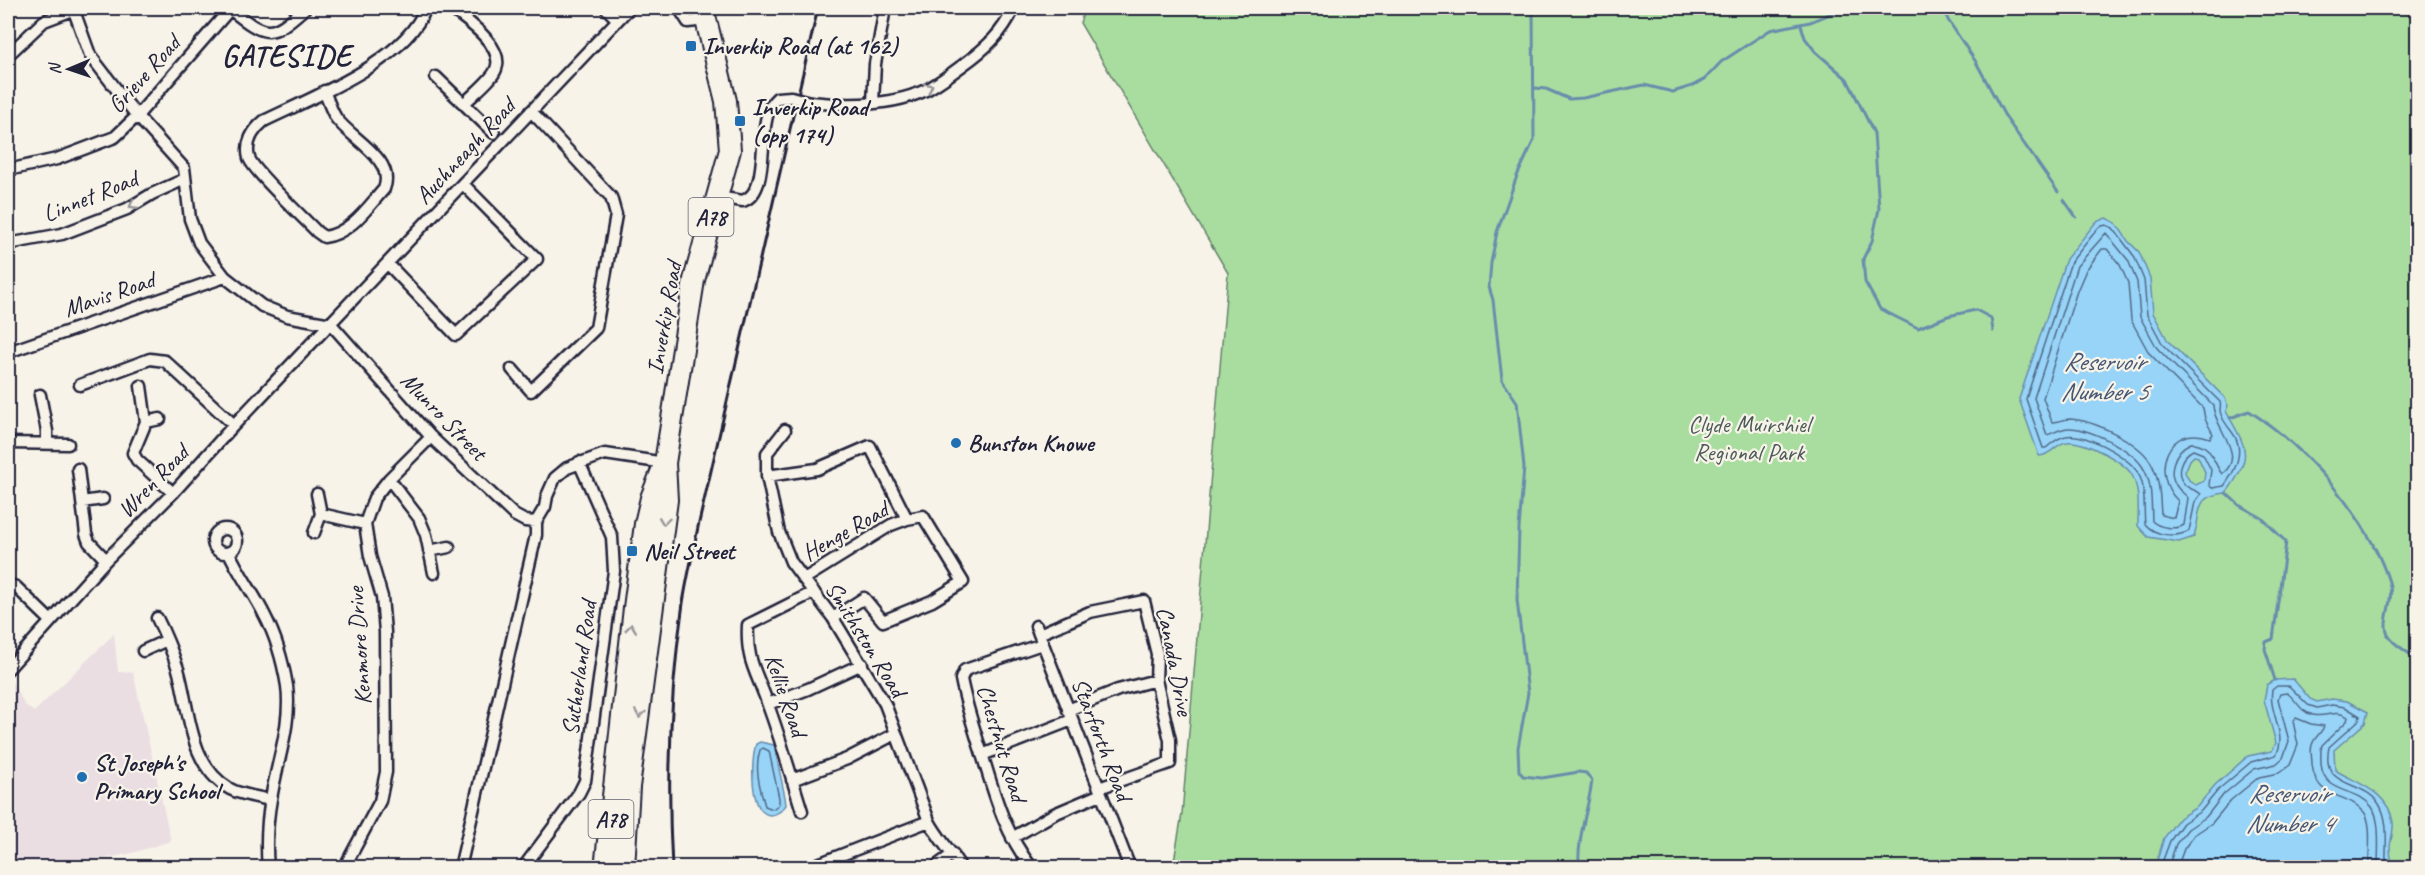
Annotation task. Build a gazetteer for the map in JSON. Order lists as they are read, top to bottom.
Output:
{
  "streets": {
    "highway": ["A78", "Inverkip Road"],
    "street": [
      "Grieve Road",
      "Auchneagh Road",
      "Linnet Road",
      "Mavis Road",
      "Munro Street",
      "Wren Road",
      "Henge Road",
      "Smithston Road",
      "Kenmore Drive",
      "Canada Drive",
      "Sutherland Road",
      "Kellie Road",
      "Starforth Road",
      "Chestnut Road"
    ]
  },
  "crossings": [
    ["Auchneagh Road", "Munro Street"],
    ["Auchneagh Road", "Wren Road"],
    ["Munro Street", "Wren Road"],
    ["Munro Street", "Kenmore Drive"],
    ["Henge Road", "Smithston Road"],
    ["Smithston Road", "Kellie Road"],
    ["Canada Drive", "Starforth Road"],
    ["Canada Drive", "Chestnut Road"],
    ["Starforth Road", "Chestnut Road"]
  ],
  "one_way": ["Linnet Road"],
  "districts": ["GATESIDE"],
  "water": ["Reservoir Number 5", "Reservoir Number 4"],
  "parks": ["Clyde Muirshiel Regional Park"],
  "places": {
    "transit": ["Inverkip Road (at 162)", "Inverkip Road (opp 174)", "Neil Street"],
    "other": ["Bunston Knowe", "St Joseph's Primary School"]
  },
  "north": "left"
}
